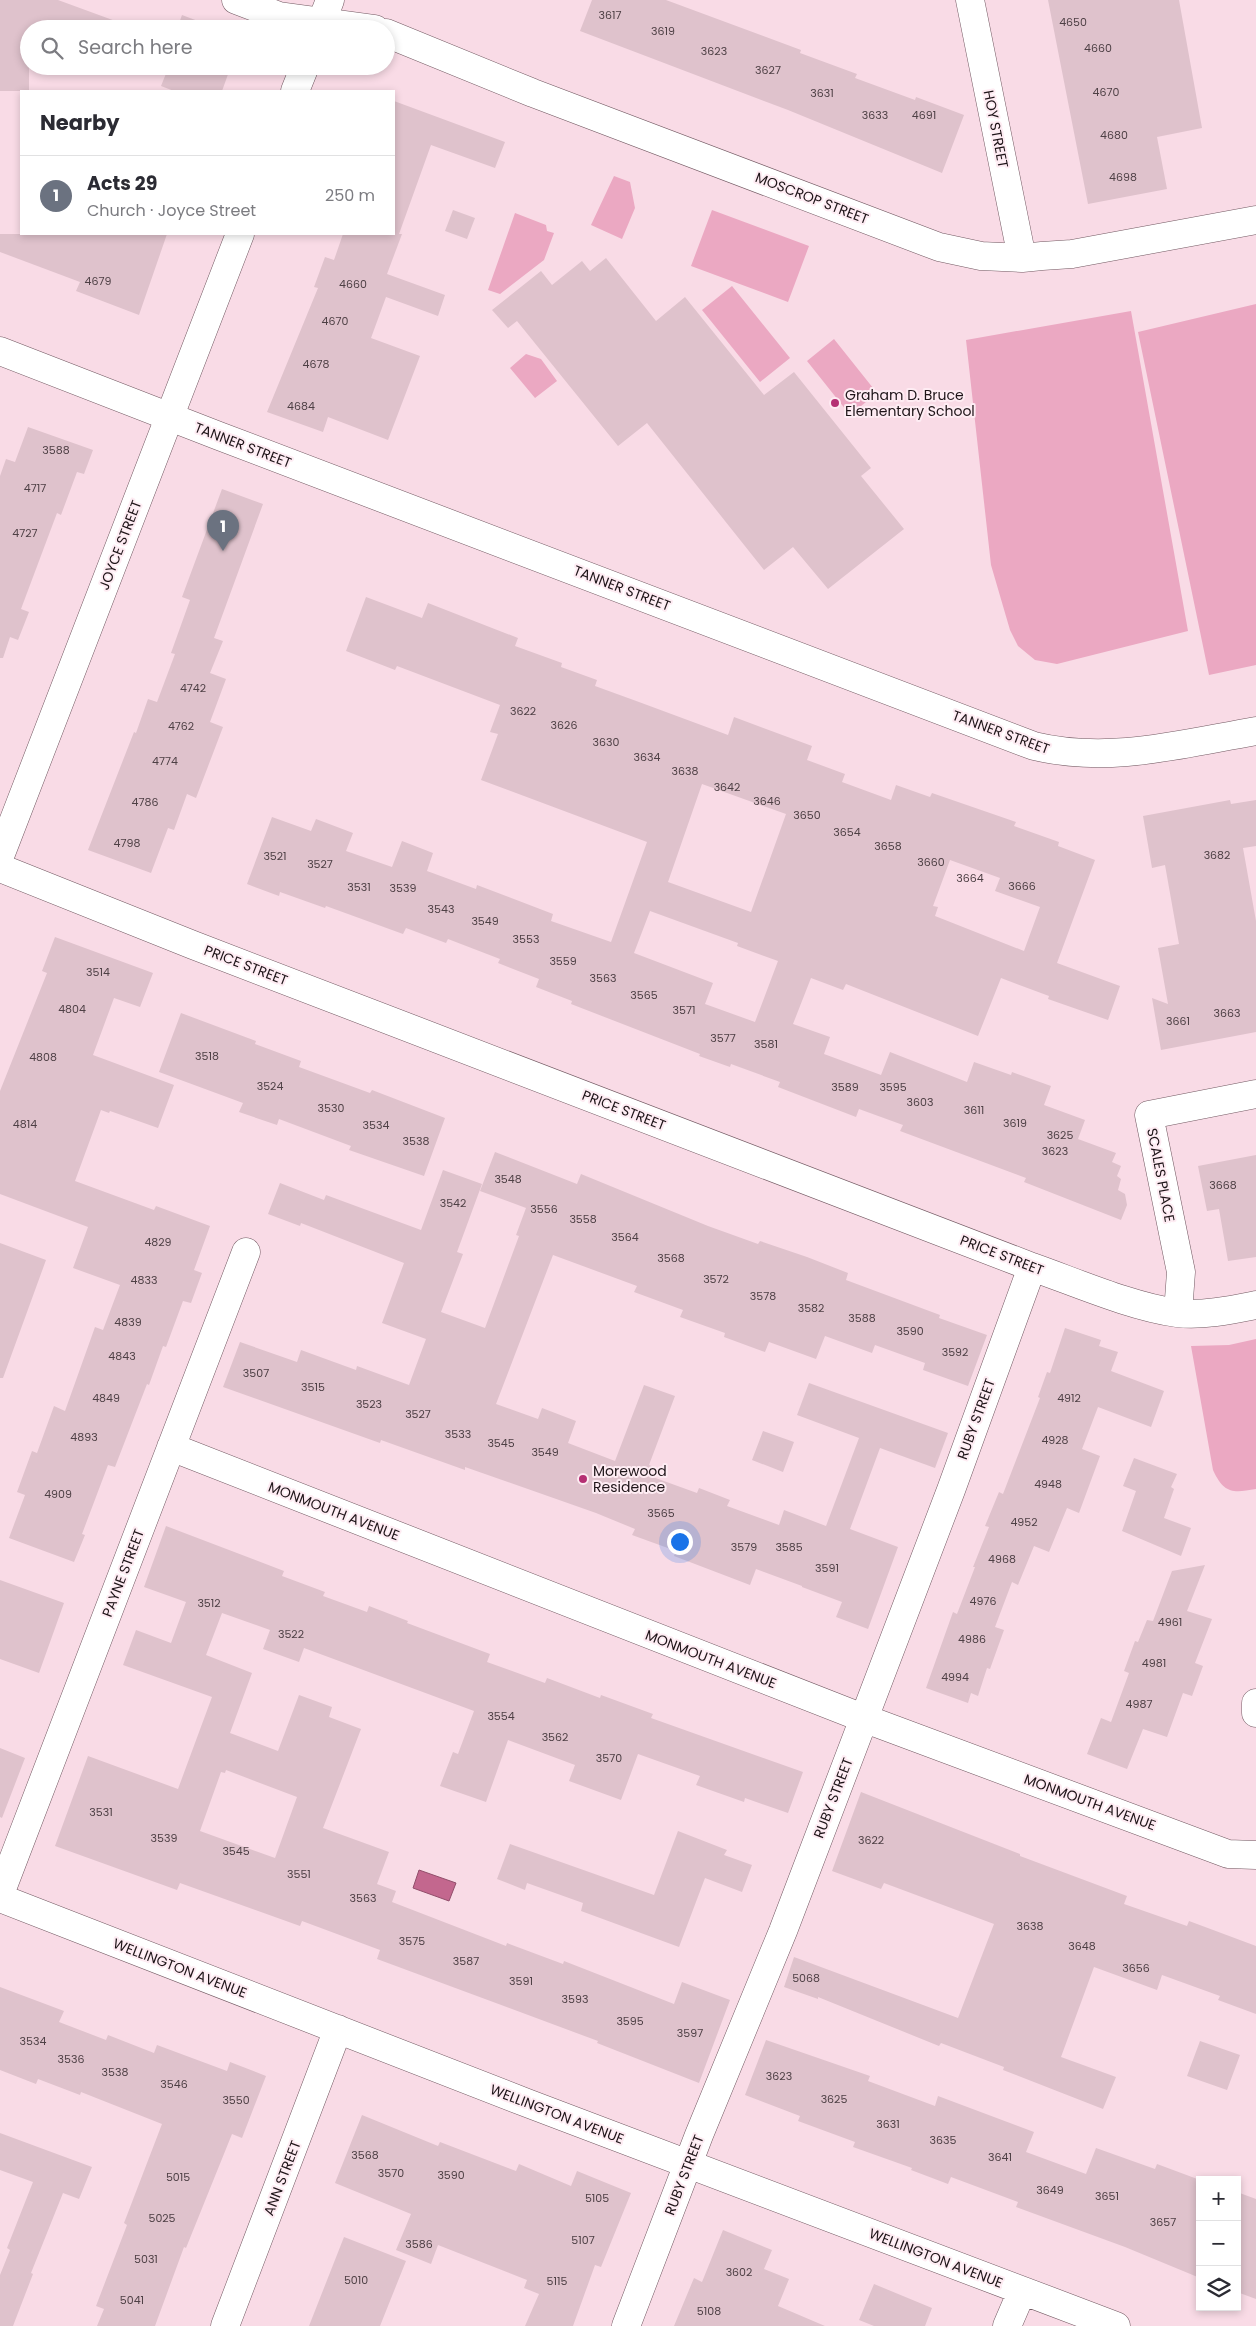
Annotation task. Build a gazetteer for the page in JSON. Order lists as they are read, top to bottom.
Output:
{
  "streets": {
    "street": [
      "HOY STREET",
      "MOSCROP STREET",
      "TANNER STREET",
      "JOYCE STREET",
      "PRICE STREET",
      "SCALES PLACE",
      "RUBY STREET",
      "MONMOUTH AVENUE",
      "PAYNE STREET",
      "WELLINGTON AVENUE",
      "ANN STREET"
    ]
  },
  "crossings": [
    ["HOY STREET", "MOSCROP STREET"],
    ["TANNER STREET", "JOYCE STREET"],
    ["PRICE STREET", "SCALES PLACE"],
    ["PRICE STREET", "RUBY STREET"],
    ["RUBY STREET", "MONMOUTH AVENUE"],
    ["RUBY STREET", "WELLINGTON AVENUE"],
    ["MONMOUTH AVENUE", "PAYNE STREET"],
    ["WELLINGTON AVENUE", "ANN STREET"]
  ],
  "places": ["Graham D. Bruce Elementary School", "Morewood Residence"],
  "house_numbers": [
    "3617",
    "4650",
    "3619",
    "4660",
    "3623",
    "3627",
    "4670",
    "3631",
    "3633",
    "4691",
    "4680",
    "4698",
    "4679",
    "4660",
    "4670",
    "4678",
    "4684",
    "3588",
    "4717",
    "4727",
    "4742",
    "3622",
    "3626",
    "4762",
    "3630",
    "3634",
    "4774",
    "3638",
    "3642",
    "3646",
    "4786",
    "3650",
    "3654",
    "4798",
    "3658",
    "3682",
    "3521",
    "3660",
    "3527",
    "3664",
    "3666",
    "3531",
    "3539",
    "3543",
    "3549",
    "3553",
    "3559",
    "3514",
    "3563",
    "3565",
    "4804",
    "3571",
    "3663",
    "3661",
    "3577",
    "3581",
    "3518",
    "4808",
    "3524",
    "3589",
    "3595",
    "3603",
    "3530",
    "3611",
    "3619",
    "4814",
    "3534",
    "3625",
    "3538",
    "3623",
    "3548",
    "3668",
    "3542",
    "3556",
    "3558",
    "3564",
    "4829",
    "3568",
    "3572",
    "4833",
    "3578",
    "3582",
    "3588",
    "4839",
    "3590",
    "3592",
    "4843",
    "3507",
    "3515",
    "4849",
    "4912",
    "3523",
    "3527",
    "3533",
    "4893",
    "4928",
    "3545",
    "3549",
    "4948",
    "4909",
    "3565",
    "4952",
    "3579",
    "3585",
    "4968",
    "3591",
    "4976",
    "3512",
    "4961",
    "3522",
    "4986",
    "4981",
    "4994",
    "4987",
    "3554",
    "3562",
    "3570",
    "3531",
    "3539",
    "3622",
    "3545",
    "3551",
    "3563",
    "3638",
    "3575",
    "3648",
    "3587",
    "3656",
    "5068",
    "3591",
    "3593",
    "3595",
    "3597",
    "3534",
    "3536",
    "3538",
    "3623",
    "3546",
    "3625",
    "3550",
    "3631",
    "3635",
    "3568",
    "3641",
    "3570",
    "3590",
    "5015",
    "3649",
    "3651",
    "5105",
    "5025",
    "3657",
    "5107",
    "3586",
    "5031",
    "3602",
    "5010",
    "5115",
    "5041",
    "5108"
  ],
  "page": {
    "search": "Search here",
    "heading": "Nearby",
    "list": [
      {
        "mark": "1",
        "name": "Acts 29",
        "note": "Church · Joyce Street",
        "value": "250 m"
      }
    ],
    "pins": "1",
    "map_buttons": ["+", "−"]
  }
}
